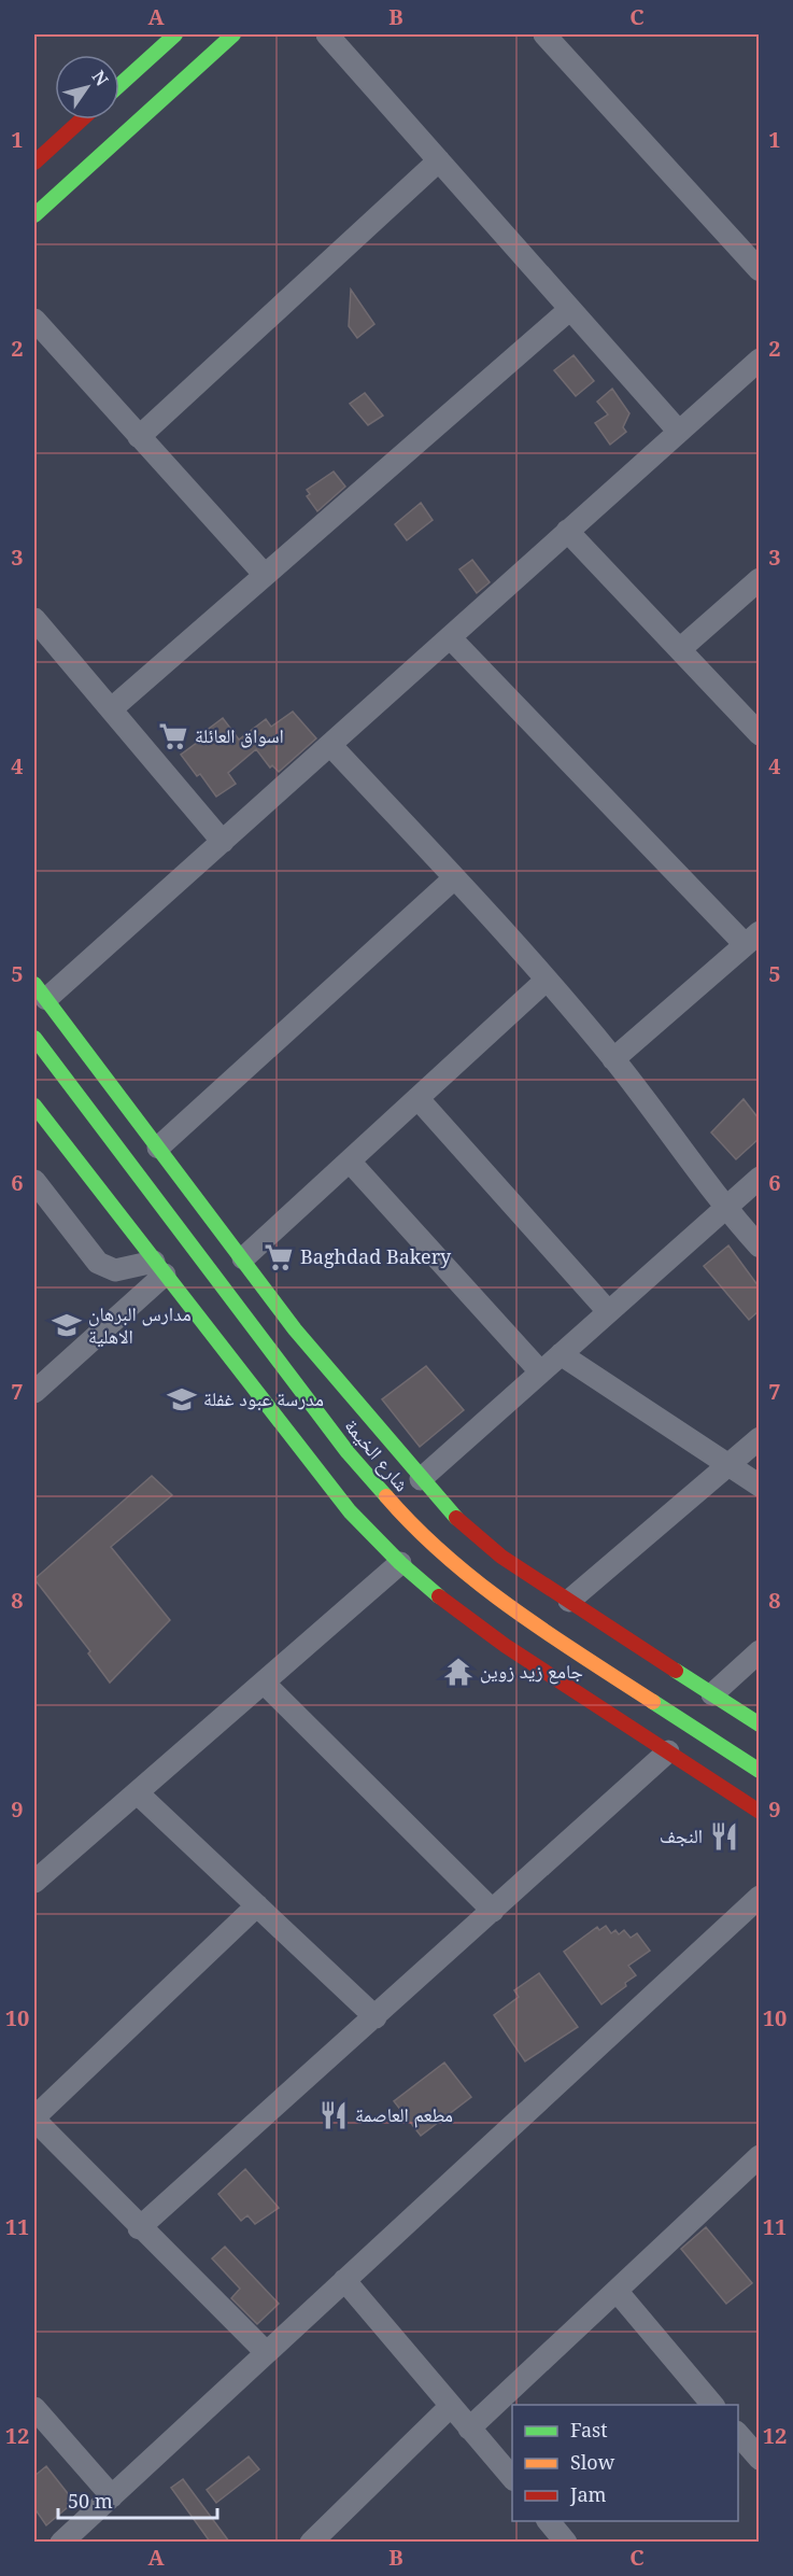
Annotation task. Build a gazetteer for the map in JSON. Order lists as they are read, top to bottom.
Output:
{
  "streets": {
    "street": ["شارع الخيمة"]
  },
  "places": {
    "supermarket": ["اسواق العائلة", "Baghdad Bakery"],
    "school or university": ["مدارس البرهان الاهلية", "مدرسة عبود غفلة"],
    "temple": ["جامع زيد زوين"],
    "restaurant": ["النجف", "مطعم العاصمة"]
  },
  "legend": ["Fast", "Slow", "Jam"],
  "scale_bar": "50 m",
  "north": "top right",
  "grid": {
    "columns": ["A", "B", "C"],
    "rows": [
      "1",
      "2",
      "3",
      "4",
      "5",
      "6",
      "7",
      "8",
      "9",
      "10",
      "11",
      "12"
    ]
  }
}
